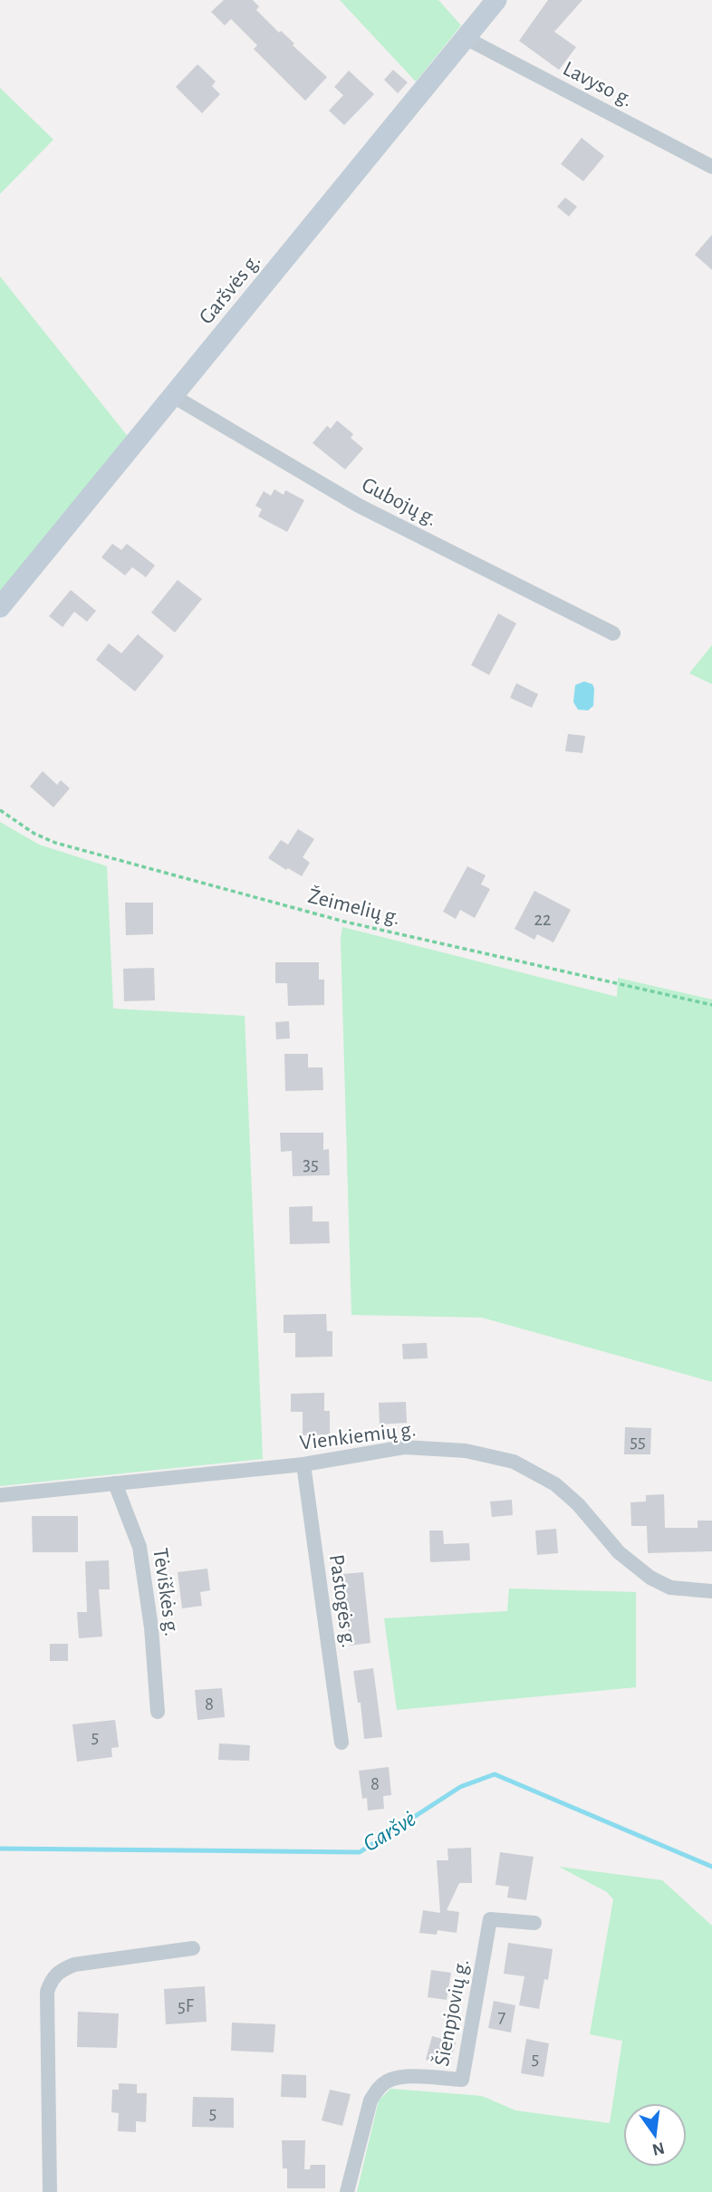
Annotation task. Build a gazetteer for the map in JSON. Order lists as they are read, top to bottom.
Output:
{
  "streets": {
    "main road": ["Garšvės g."],
    "street": [
      "Lavyso g.",
      "Gubojų g.",
      "Vienkiemių g.",
      "Tėviškės g.",
      "Pastogės g.",
      "Šienpjovių g."
    ],
    "path": ["Žeimelių g."]
  },
  "crossings": [
    ["Lavyso g.", "Garšvės g."],
    ["Garšvės g.", "Gubojų g."],
    ["Vienkiemių g.", "Tėviškės g."],
    ["Vienkiemių g.", "Pastogės g."]
  ],
  "water": ["Garšvė"],
  "house_numbers": [
    "22",
    "35",
    "55",
    "8",
    "5",
    "8",
    "5F",
    "7",
    "5",
    "5"
  ],
  "north": "bottom"
}
